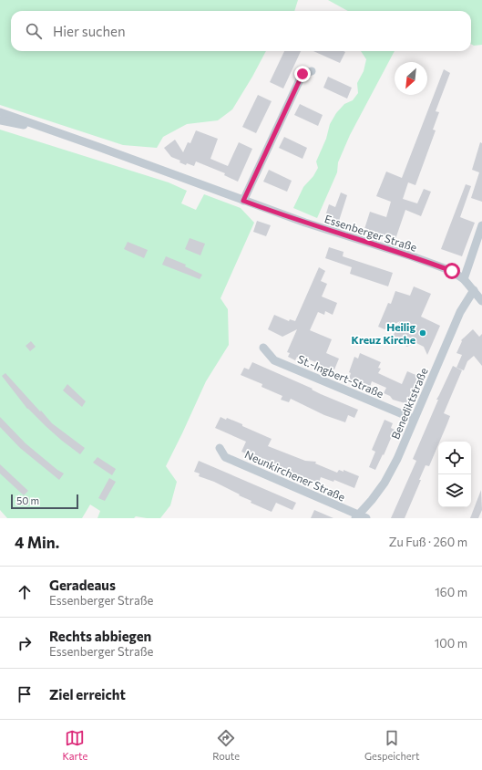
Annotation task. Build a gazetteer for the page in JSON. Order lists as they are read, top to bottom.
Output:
{
  "streets": {
    "street": [
      "Essenberger Straße",
      "St.-Ingbert-Straße",
      "Benediktstraße",
      "Neunkirchener Straße"
    ]
  },
  "crossings": [
    ["Essenberger Straße", "Benediktstraße"],
    ["St.-Ingbert-Straße", "Benediktstraße"],
    ["Benediktstraße", "Neunkirchener Straße"]
  ],
  "places": ["Heilig Kreuz Kirche"],
  "scale_bar": "50 m",
  "north": "bottom left",
  "page": {
    "search": "Hier suchen",
    "scale": "50 m",
    "heading": ["4 Min.", "Zu Fuß · 260 m"],
    "list": [
      ["Geradeaus", "Essenberger Straße", "160 m"],
      ["Rechts abbiegen", "Essenberger Straße", "100 m"],
      "Ziel erreicht"
    ],
    "nav": ["Karte", "Route", "Gespeichert"]
  }
}
